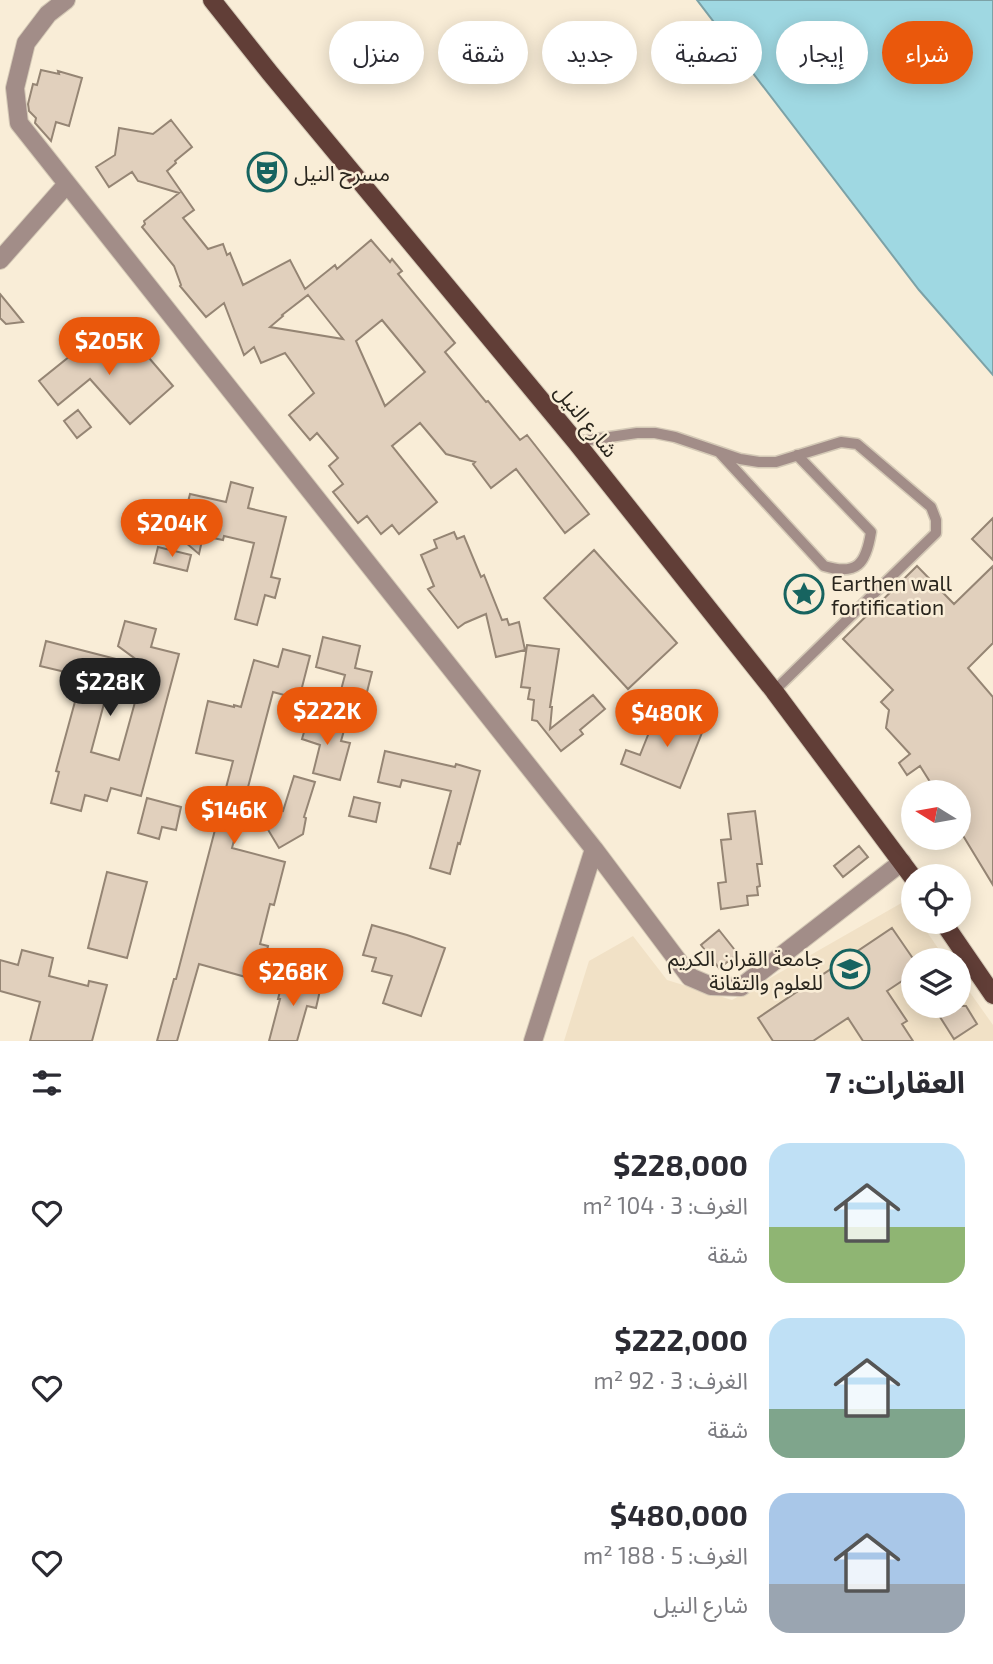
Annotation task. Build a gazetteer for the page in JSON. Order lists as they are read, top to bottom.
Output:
{
  "streets": {
    "main road": ["شارع النيل"]
  },
  "places": {
    "theatre": ["مسرح النيل"],
    "place": ["Earthen wall fortification"],
    "school or university": ["جامعة القران الكريم للعلوم والتقانة"]
  },
  "north": "left",
  "page": {
    "chip": [
      "شراء",
      "إيجار",
      "تصفية",
      "جديد",
      "شقة",
      "منزل"
    ],
    "price": [
      "$205K",
      "$204K",
      "$228K",
      "$222K",
      "$480K",
      "$146K",
      "$268K"
    ],
    "heading": "العقارات: 7",
    "list": [
      {
        "name": "$228,000",
        "note": "الغرف: 3 · 104 m² · شقة"
      },
      {
        "name": "$222,000",
        "note": "الغرف: 3 · 92 m² · شقة"
      },
      {
        "name": "$480,000",
        "note": "الغرف: 5 · 188 m² · شارع النيل"
      }
    ]
  }
}
